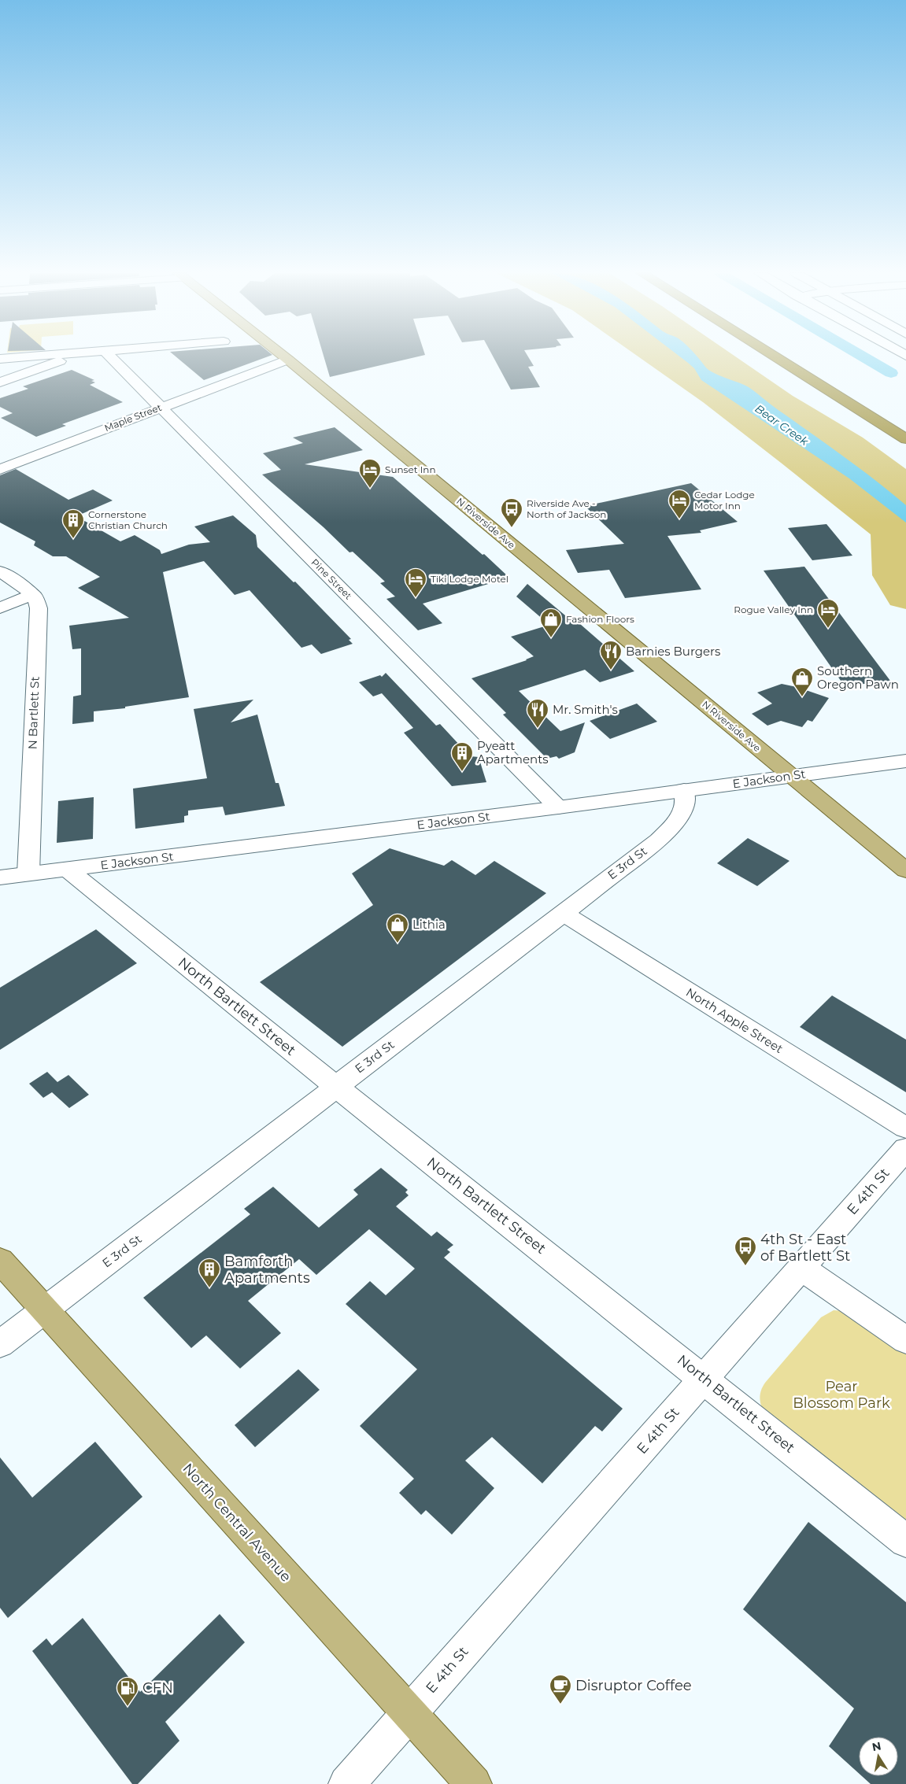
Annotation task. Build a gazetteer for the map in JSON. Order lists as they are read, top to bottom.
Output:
{
  "streets": {
    "main road": ["N Riverside Ave", "North Central Avenue"],
    "street": [
      "Maple Street",
      "Pine Street",
      "N Bartlett St",
      "E Jackson St",
      "E 3rd St",
      "North Bartlett Street",
      "North Apple Street",
      "E 4th St"
    ]
  },
  "crossings": [
    ["Maple Street", "N Riverside Ave"],
    ["Maple Street", "Pine Street"],
    ["N Riverside Ave", "E Jackson St"],
    ["Pine Street", "E Jackson St"],
    ["N Bartlett St", "E Jackson St"],
    ["E Jackson St", "E 3rd St"],
    ["E Jackson St", "North Bartlett Street"],
    ["E 3rd St", "North Bartlett Street"],
    ["E 3rd St", "North Apple Street"],
    ["E 3rd St", "North Central Avenue"],
    ["North Bartlett Street", "E 4th St"],
    ["E 4th St", "North Central Avenue"]
  ],
  "water": ["Bear Creek"],
  "parks": ["Pear Blossom Park"],
  "places": {
    "hotel": [
      "Sunset Inn",
      "Cedar Lodge Motor Inn",
      "Tiki Lodge Motel",
      "Rogue Valley Inn"
    ],
    "bus stop": ["Riverside Ave - North of Jackson", "4th St - East of Bartlett St"],
    "building": ["Cornerstone Christian Church", "Pyeatt Apartments", "Bamforth Apartments"],
    "shop": ["Fashion Floors", "Southern Oregon Pawn", "Lithia"],
    "restaurant": ["Barnies Burgers", "Mr. Smith's"],
    "cafe": ["Disruptor Coffee"],
    "fuel station": ["CFN"]
  },
  "north": "top"
}
